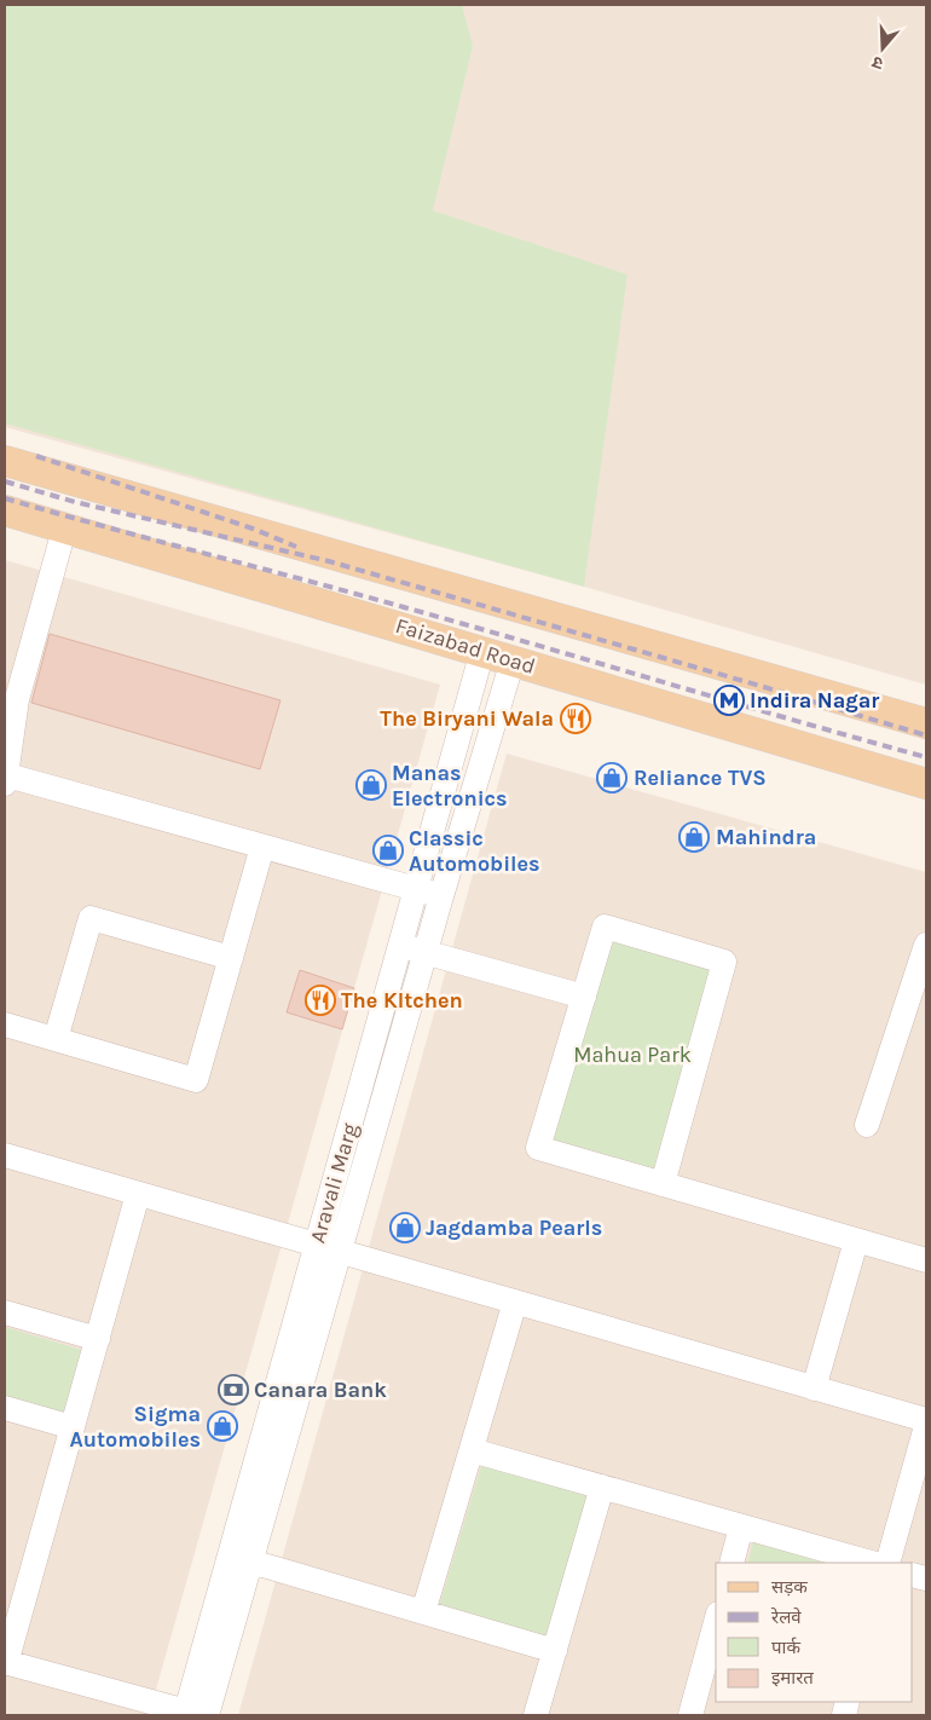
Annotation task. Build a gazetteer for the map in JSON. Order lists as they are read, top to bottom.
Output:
{
  "streets": {
    "main road": ["Faizabad Road"],
    "street": ["Aravali Marg"]
  },
  "crossings": [
    ["Faizabad Road", "Aravali Marg"]
  ],
  "parks": ["Mahua Park"],
  "places": {
    "metro station": ["Indira Nagar"],
    "restaurant": ["The Biryani Wala", "The KItchen"],
    "shop": [
      "Reliance TVS",
      "Manas Electronics",
      "Mahindra",
      "Classic Automobiles",
      "Jagdamba Pearls",
      "Sigma Automobiles"
    ],
    "bank": ["Canara Bank"]
  },
  "legend": [
    "सड़क",
    "रेलवे",
    "पार्क",
    "इमारत"
  ],
  "north": "bottom"
}
